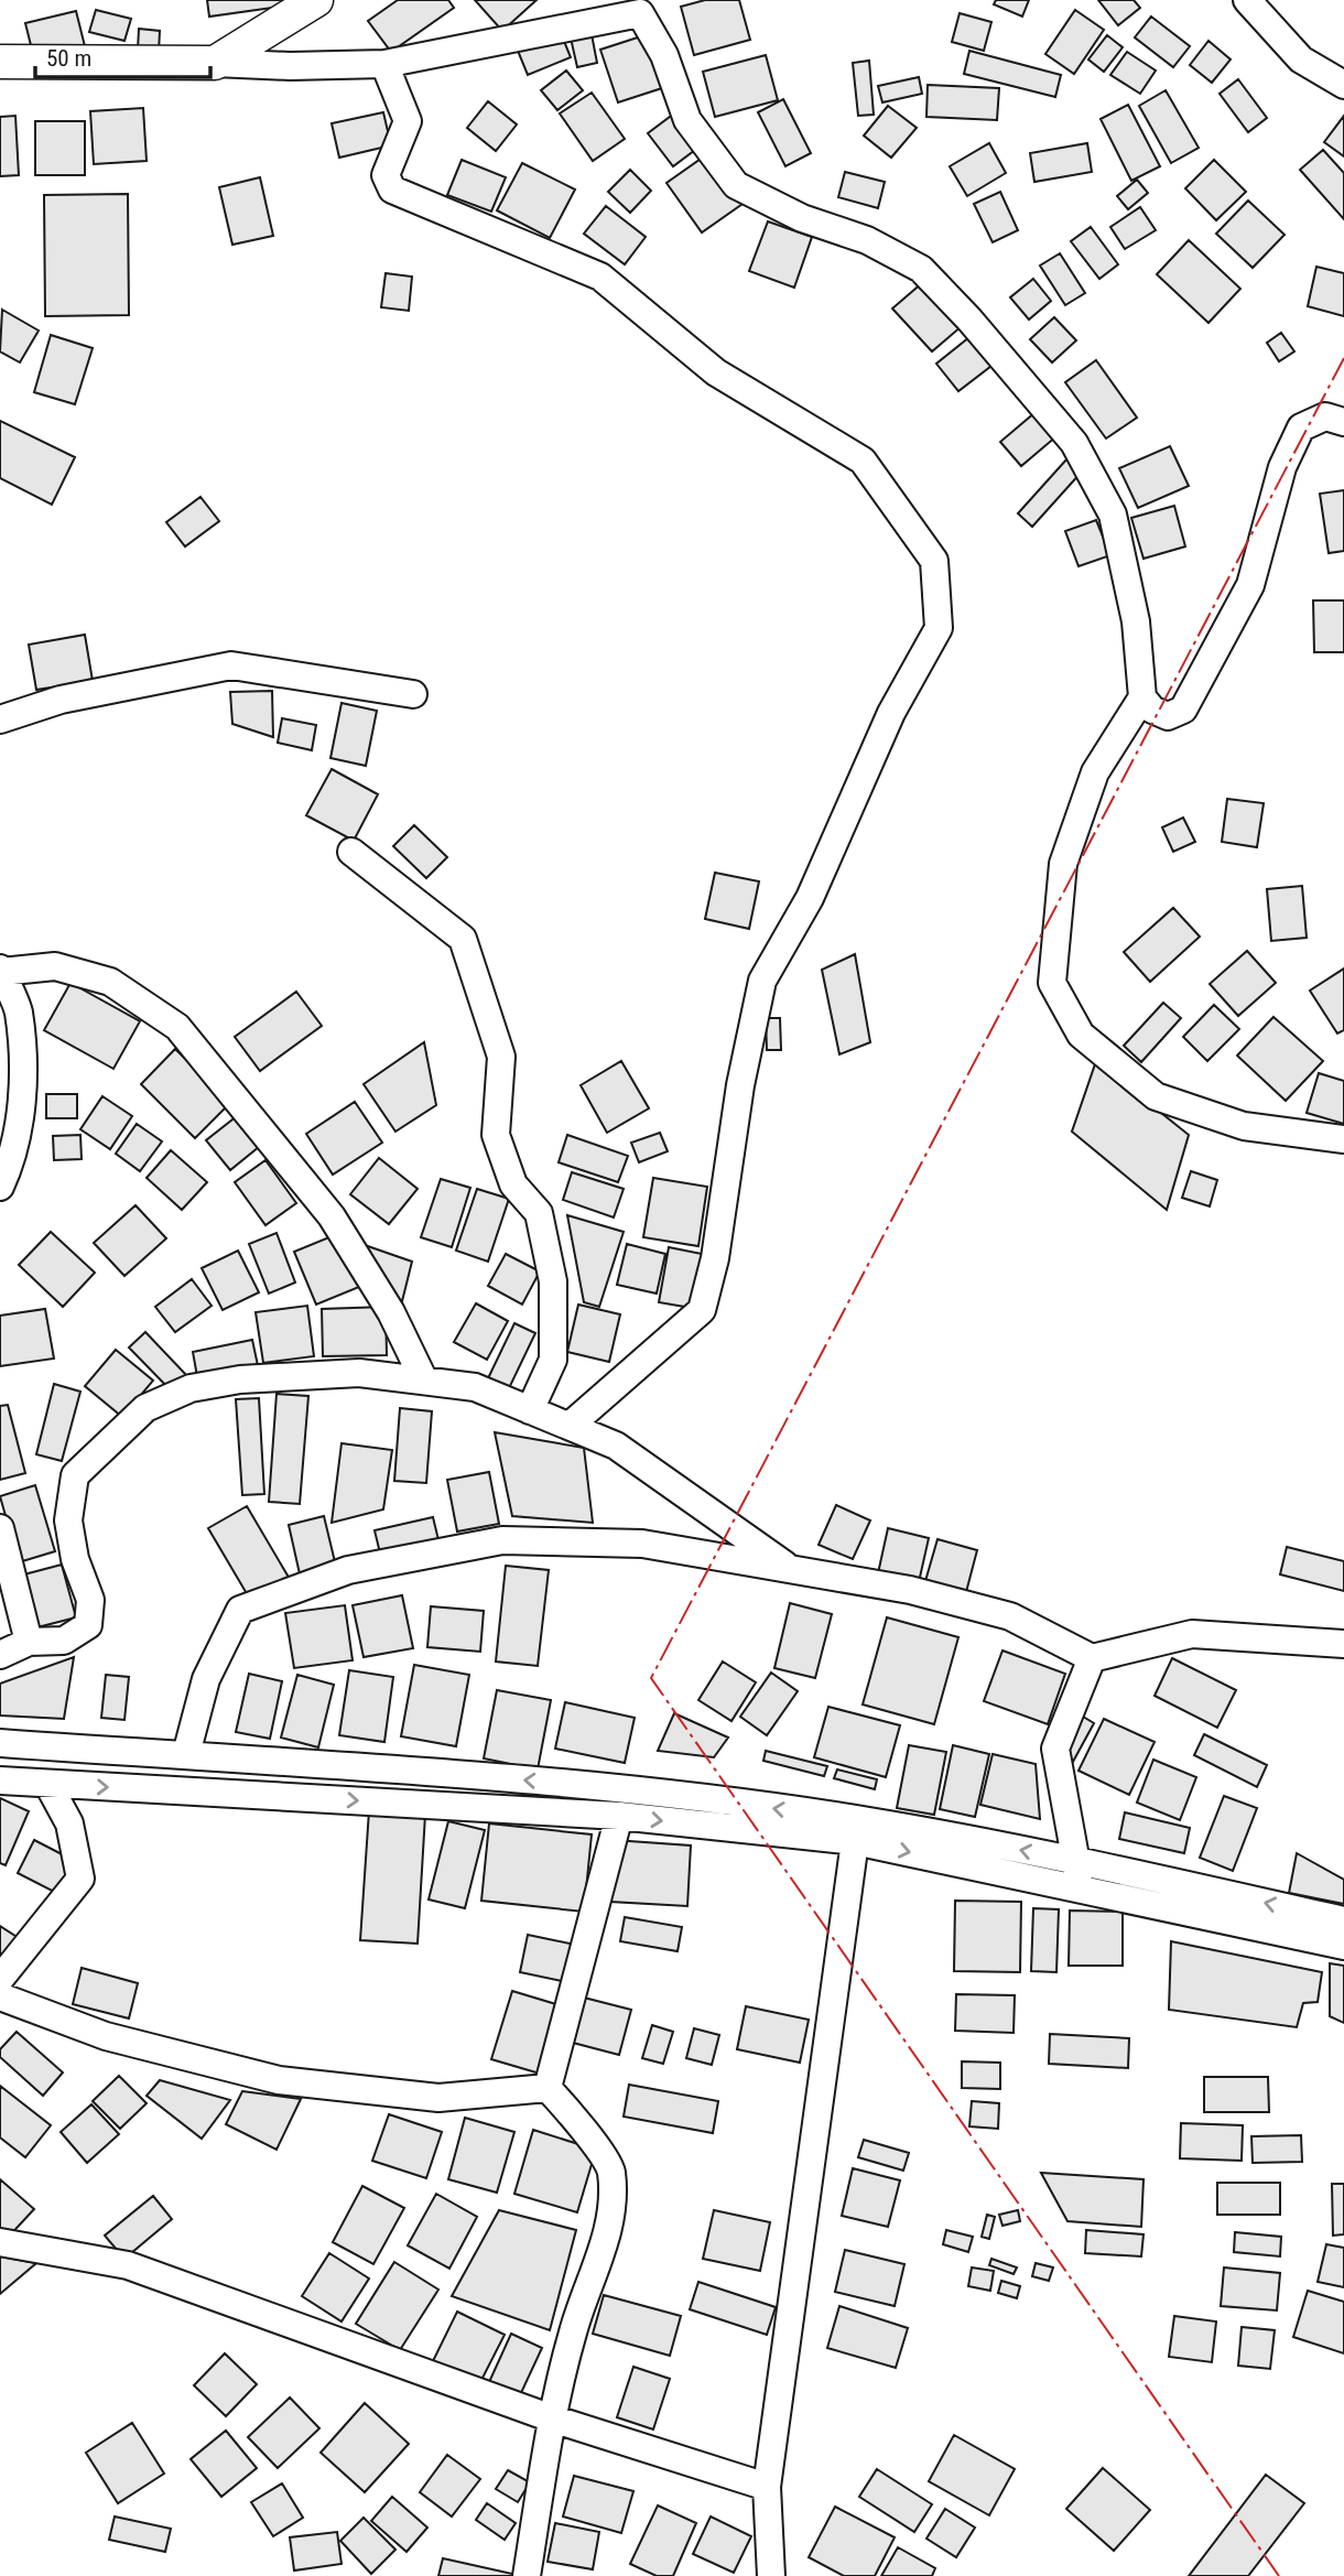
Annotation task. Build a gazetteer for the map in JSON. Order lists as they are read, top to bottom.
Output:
{
  "scale_bar": "50 m"
}
